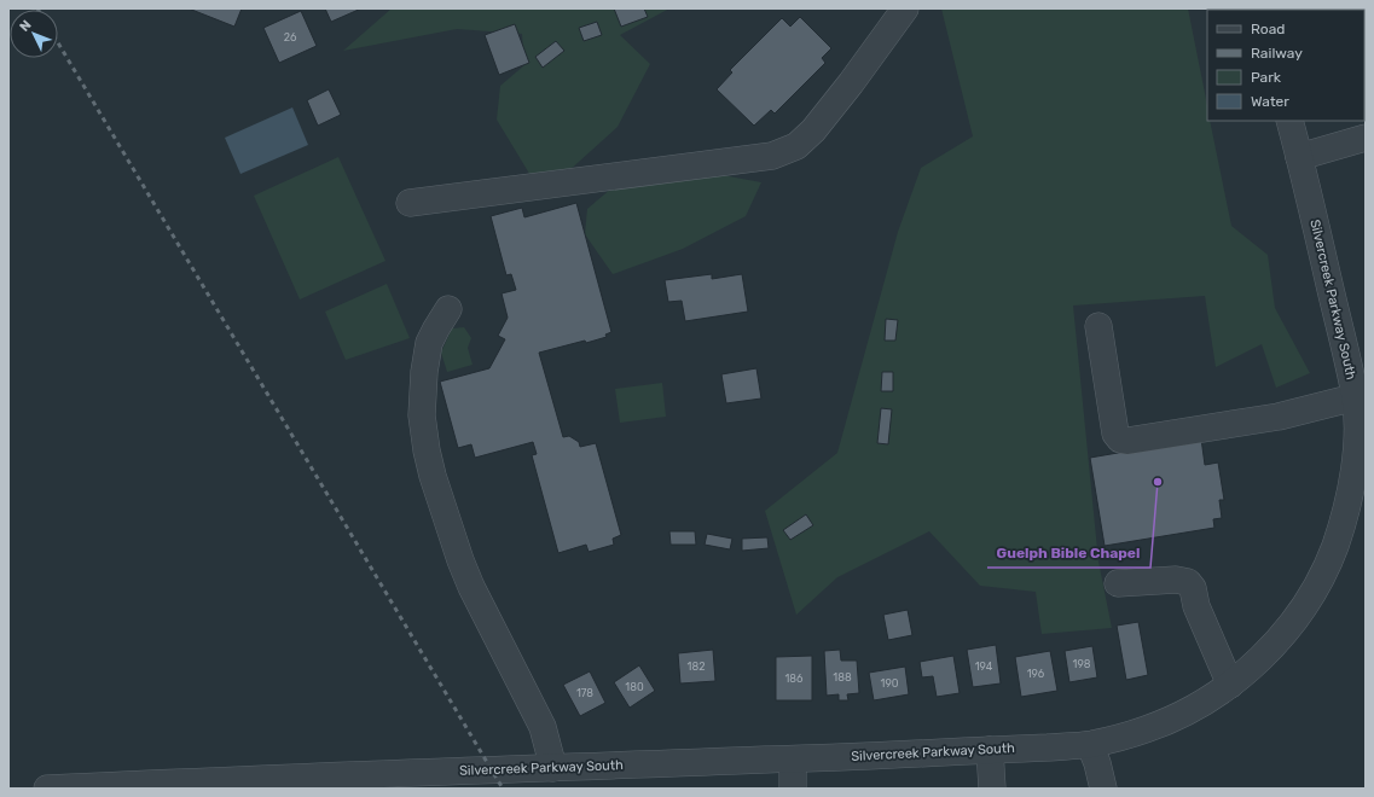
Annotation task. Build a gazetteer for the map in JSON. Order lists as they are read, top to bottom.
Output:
{
  "streets": {
    "street": ["Silvercreek Parkway South"]
  },
  "places": ["Guelph Bible Chapel"],
  "house_numbers": [
    "26",
    "198",
    "182",
    "194",
    "196",
    "188",
    "186",
    "190",
    "180",
    "178"
  ],
  "legend": [
    "Road",
    "Railway",
    "Park",
    "Water"
  ],
  "north": "top left"
}
